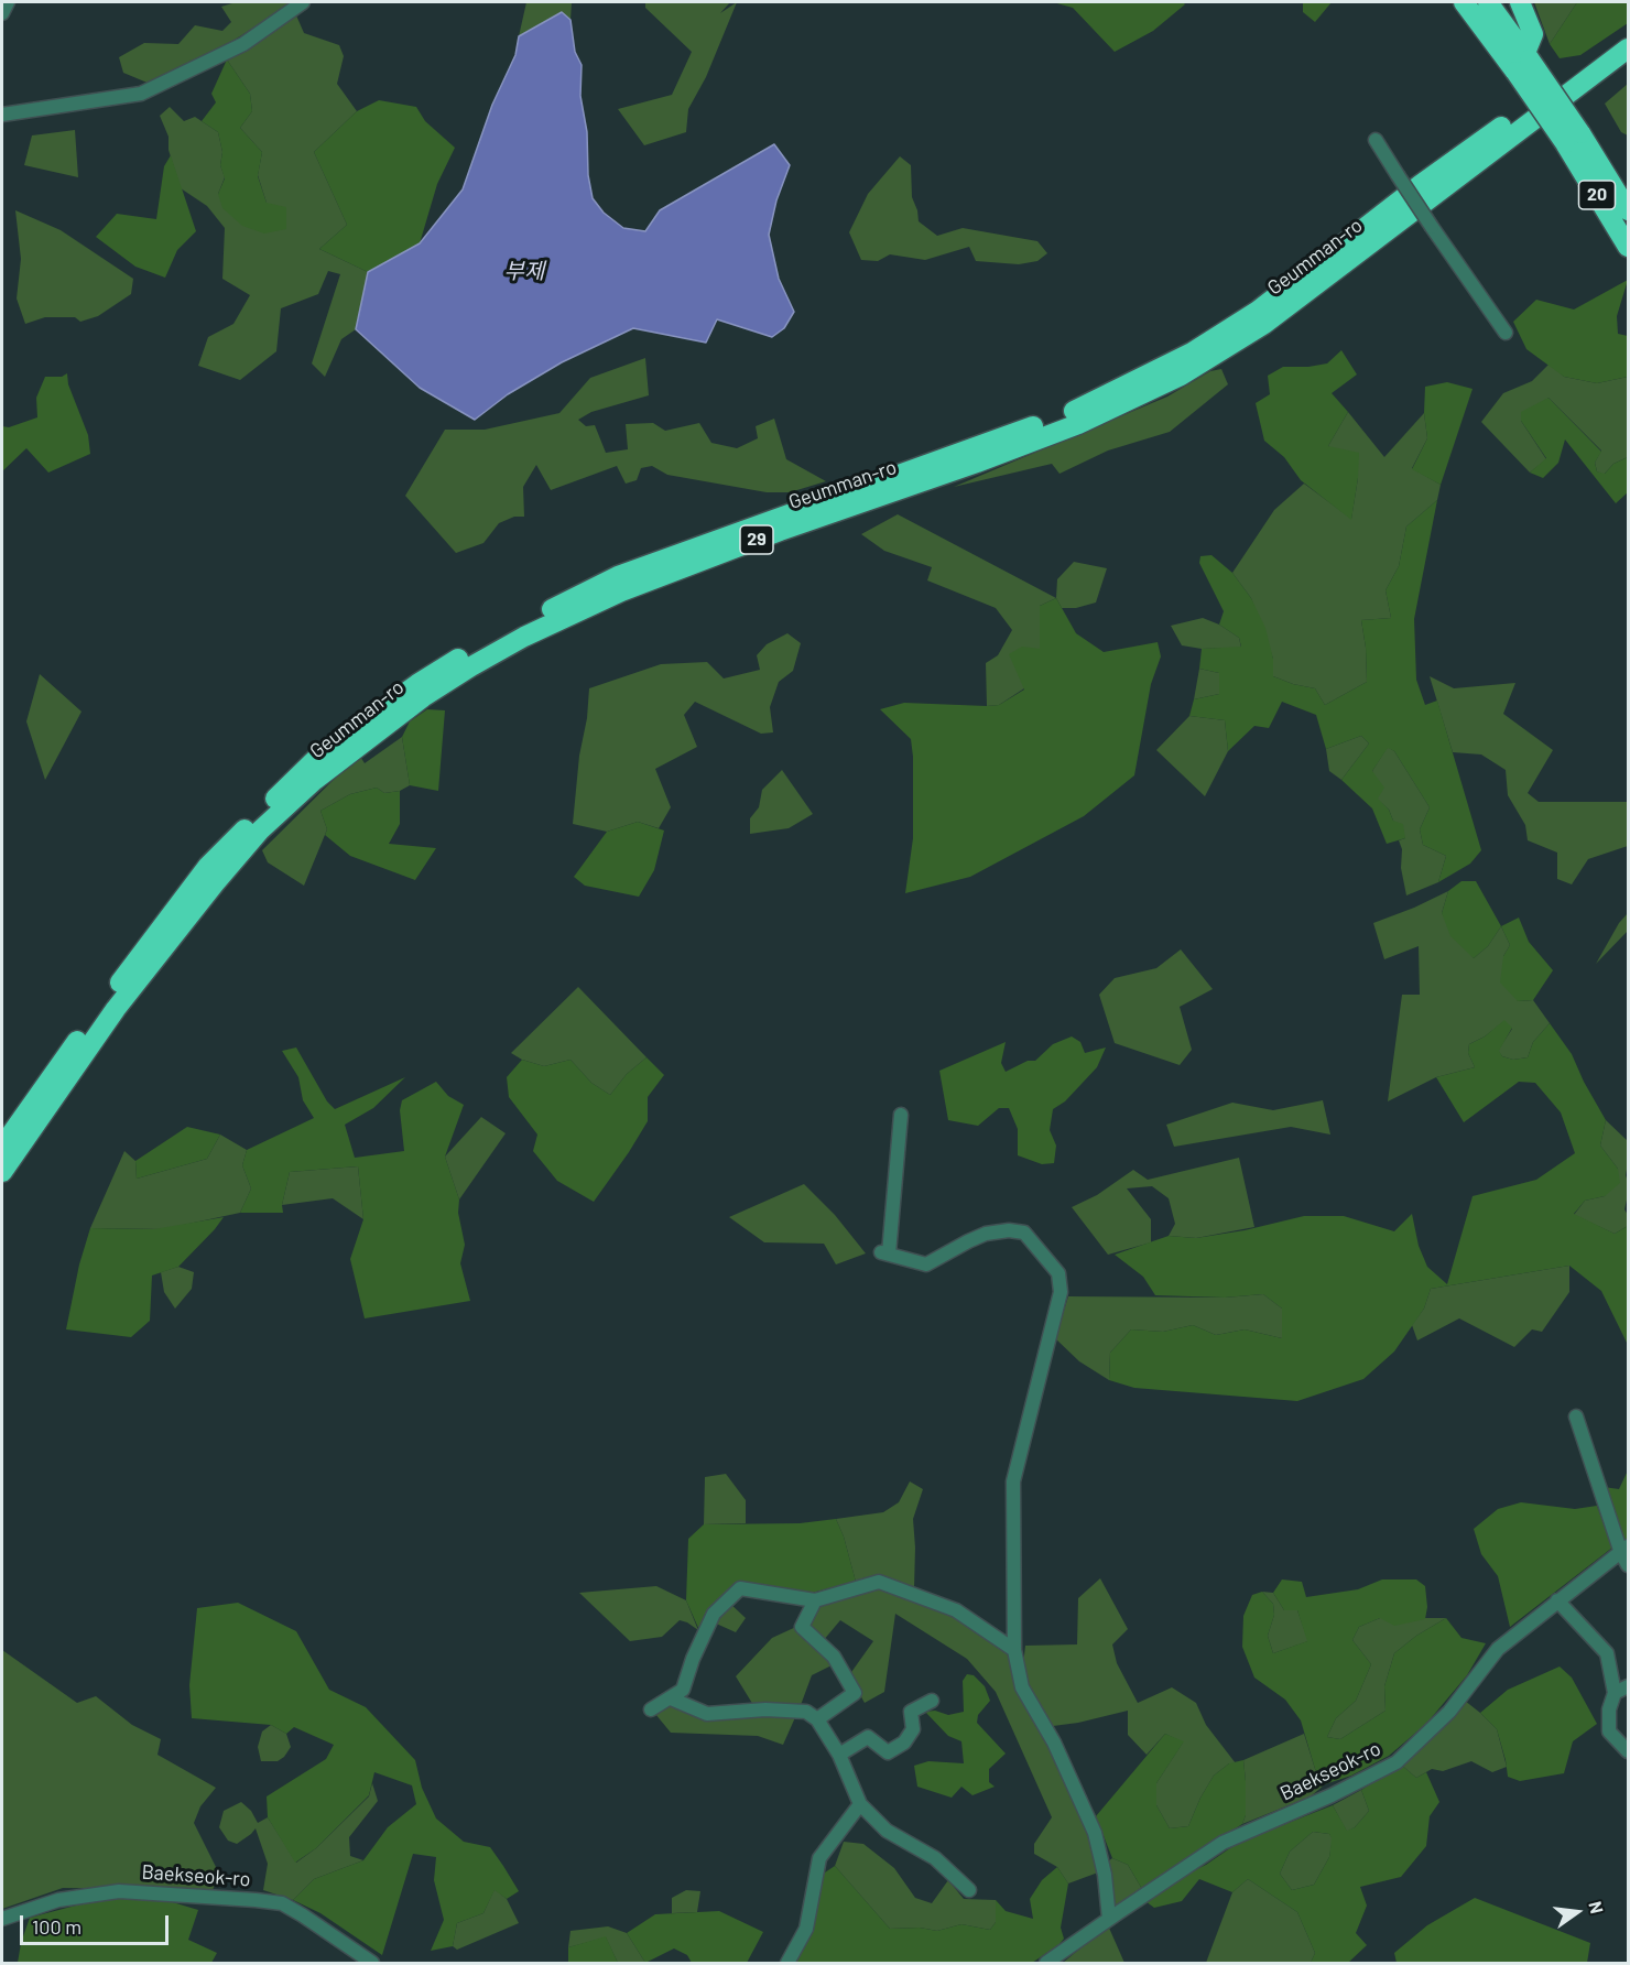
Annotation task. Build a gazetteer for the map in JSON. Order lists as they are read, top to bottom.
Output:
{
  "streets": {
    "highway": ["20", "Geumman-ro", "29"],
    "street": ["Baekseok-ro"]
  },
  "water": ["부제"],
  "scale_bar": "100 m",
  "north": "right"
}
